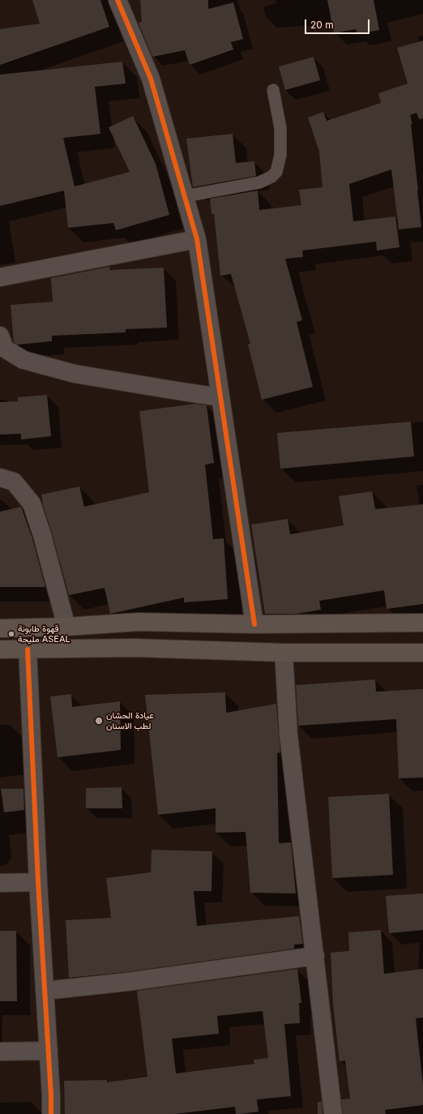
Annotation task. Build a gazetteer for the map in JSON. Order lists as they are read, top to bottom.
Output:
{
  "places": ["قهوة طابونة مليحة ASEAL", "عيادة الحشان لطب الاسنان"],
  "scale_bar": "20 m"
}
